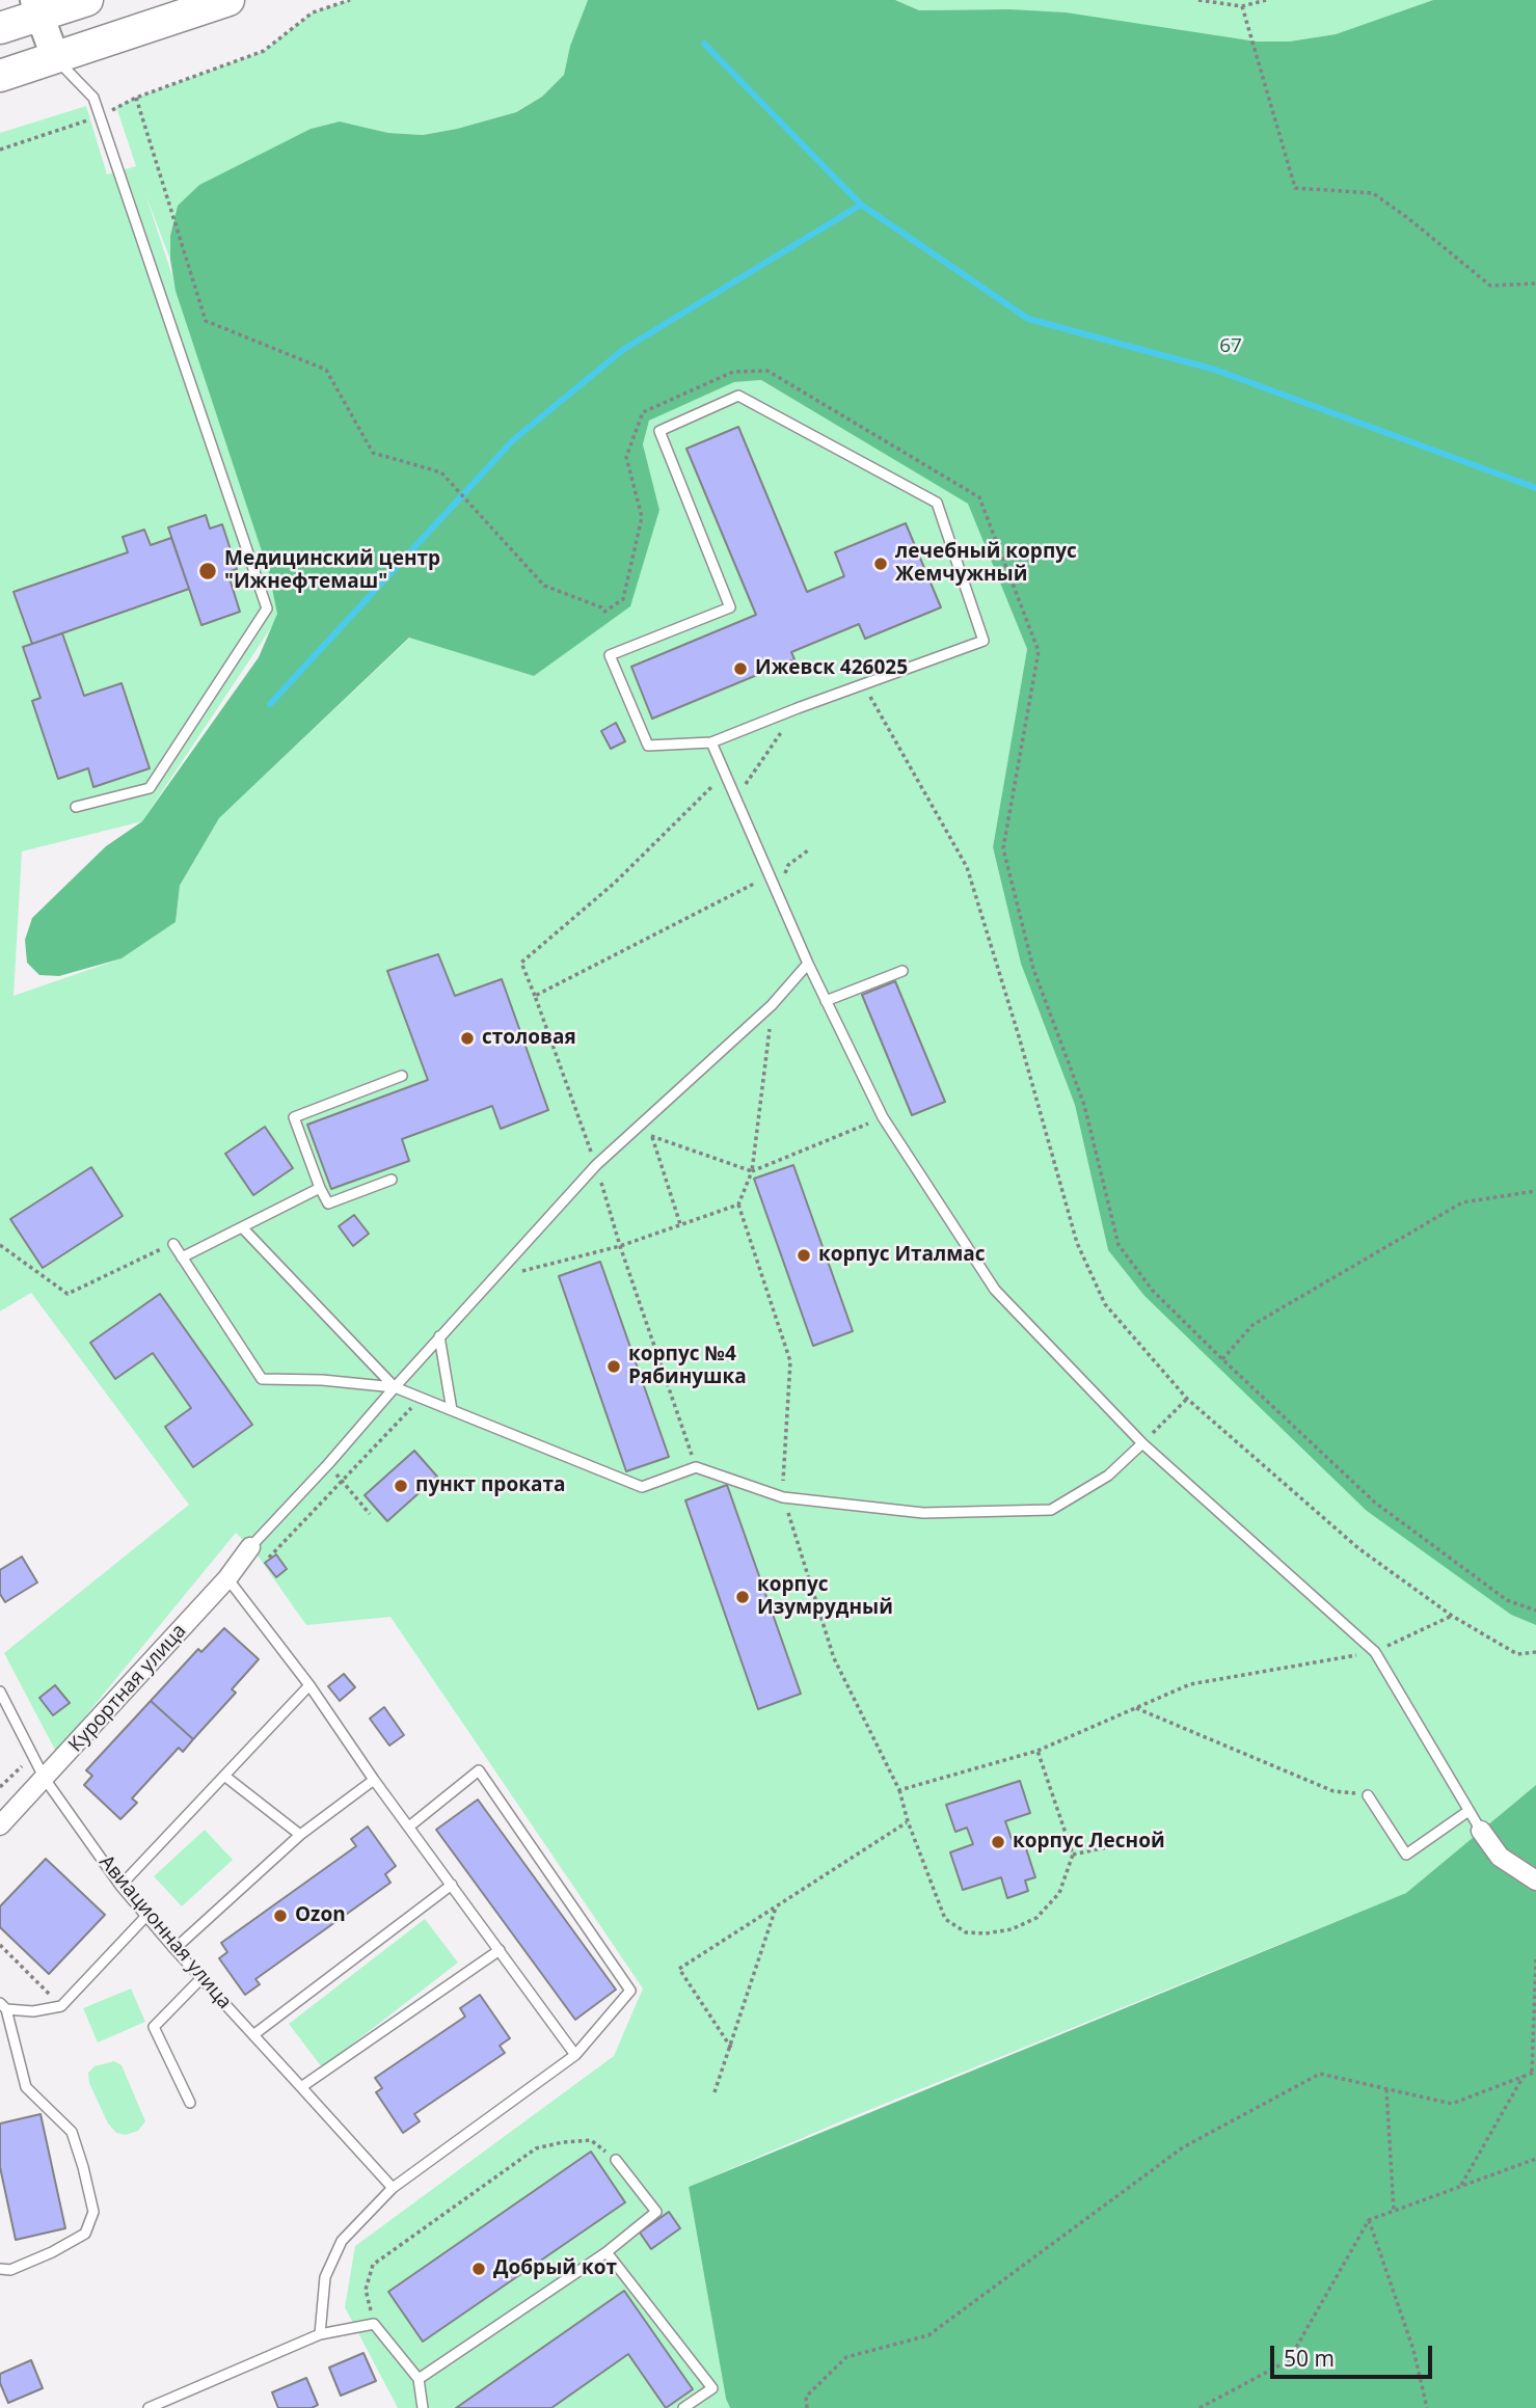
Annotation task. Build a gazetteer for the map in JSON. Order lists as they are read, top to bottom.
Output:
{
  "streets": {
    "street": ["Курортная улица"],
    "lane": ["Авиационная улица"]
  },
  "crossings": [
    ["Курортная улица", "Авиационная улица"]
  ],
  "parks": ["67"],
  "places": [
    "лечебный корпус Жемчужный",
    "Медицинский центр \"Ижнефтемаш\"",
    "Ижевск 426025",
    "столовая",
    "корпус Италмас",
    "корпус №4 Рябинушка",
    "пункт проката",
    "корпус Изумрудный",
    "корпус Лесной",
    "Ozon",
    "Добрый кот"
  ],
  "scale_bar": "50 m"
}
